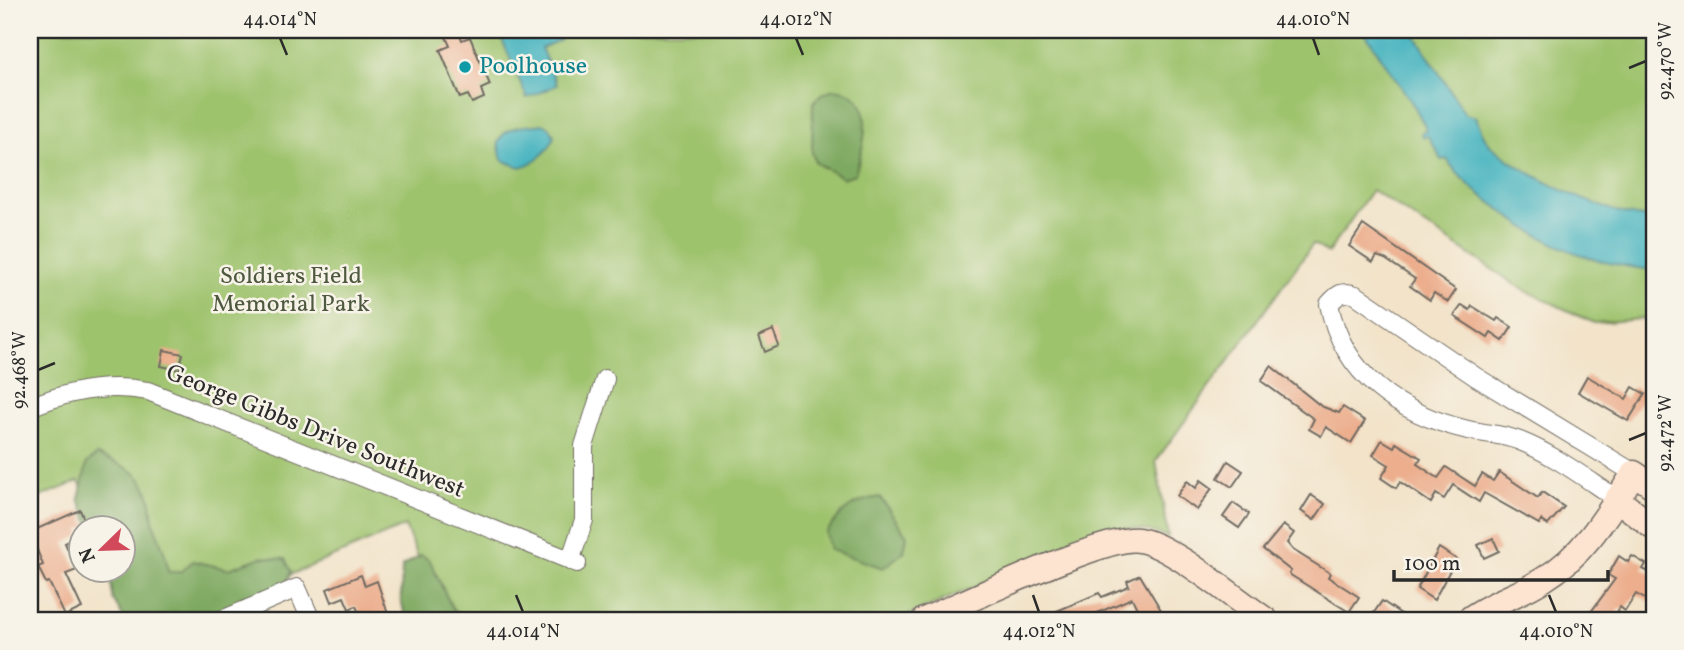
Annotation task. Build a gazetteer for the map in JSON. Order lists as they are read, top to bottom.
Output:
{
  "streets": {
    "street": ["George Gibbs Drive Southwest"]
  },
  "parks": ["Soldiers Field Memorial Park"],
  "places": ["Poolhouse"],
  "scale_bar": "100 m",
  "north": "bottom left",
  "coordinates": [
    "44.014°N",
    "44.012°N",
    "44.010°N",
    "92.470°W",
    "92.468°W",
    "92.472°W"
  ]
}
